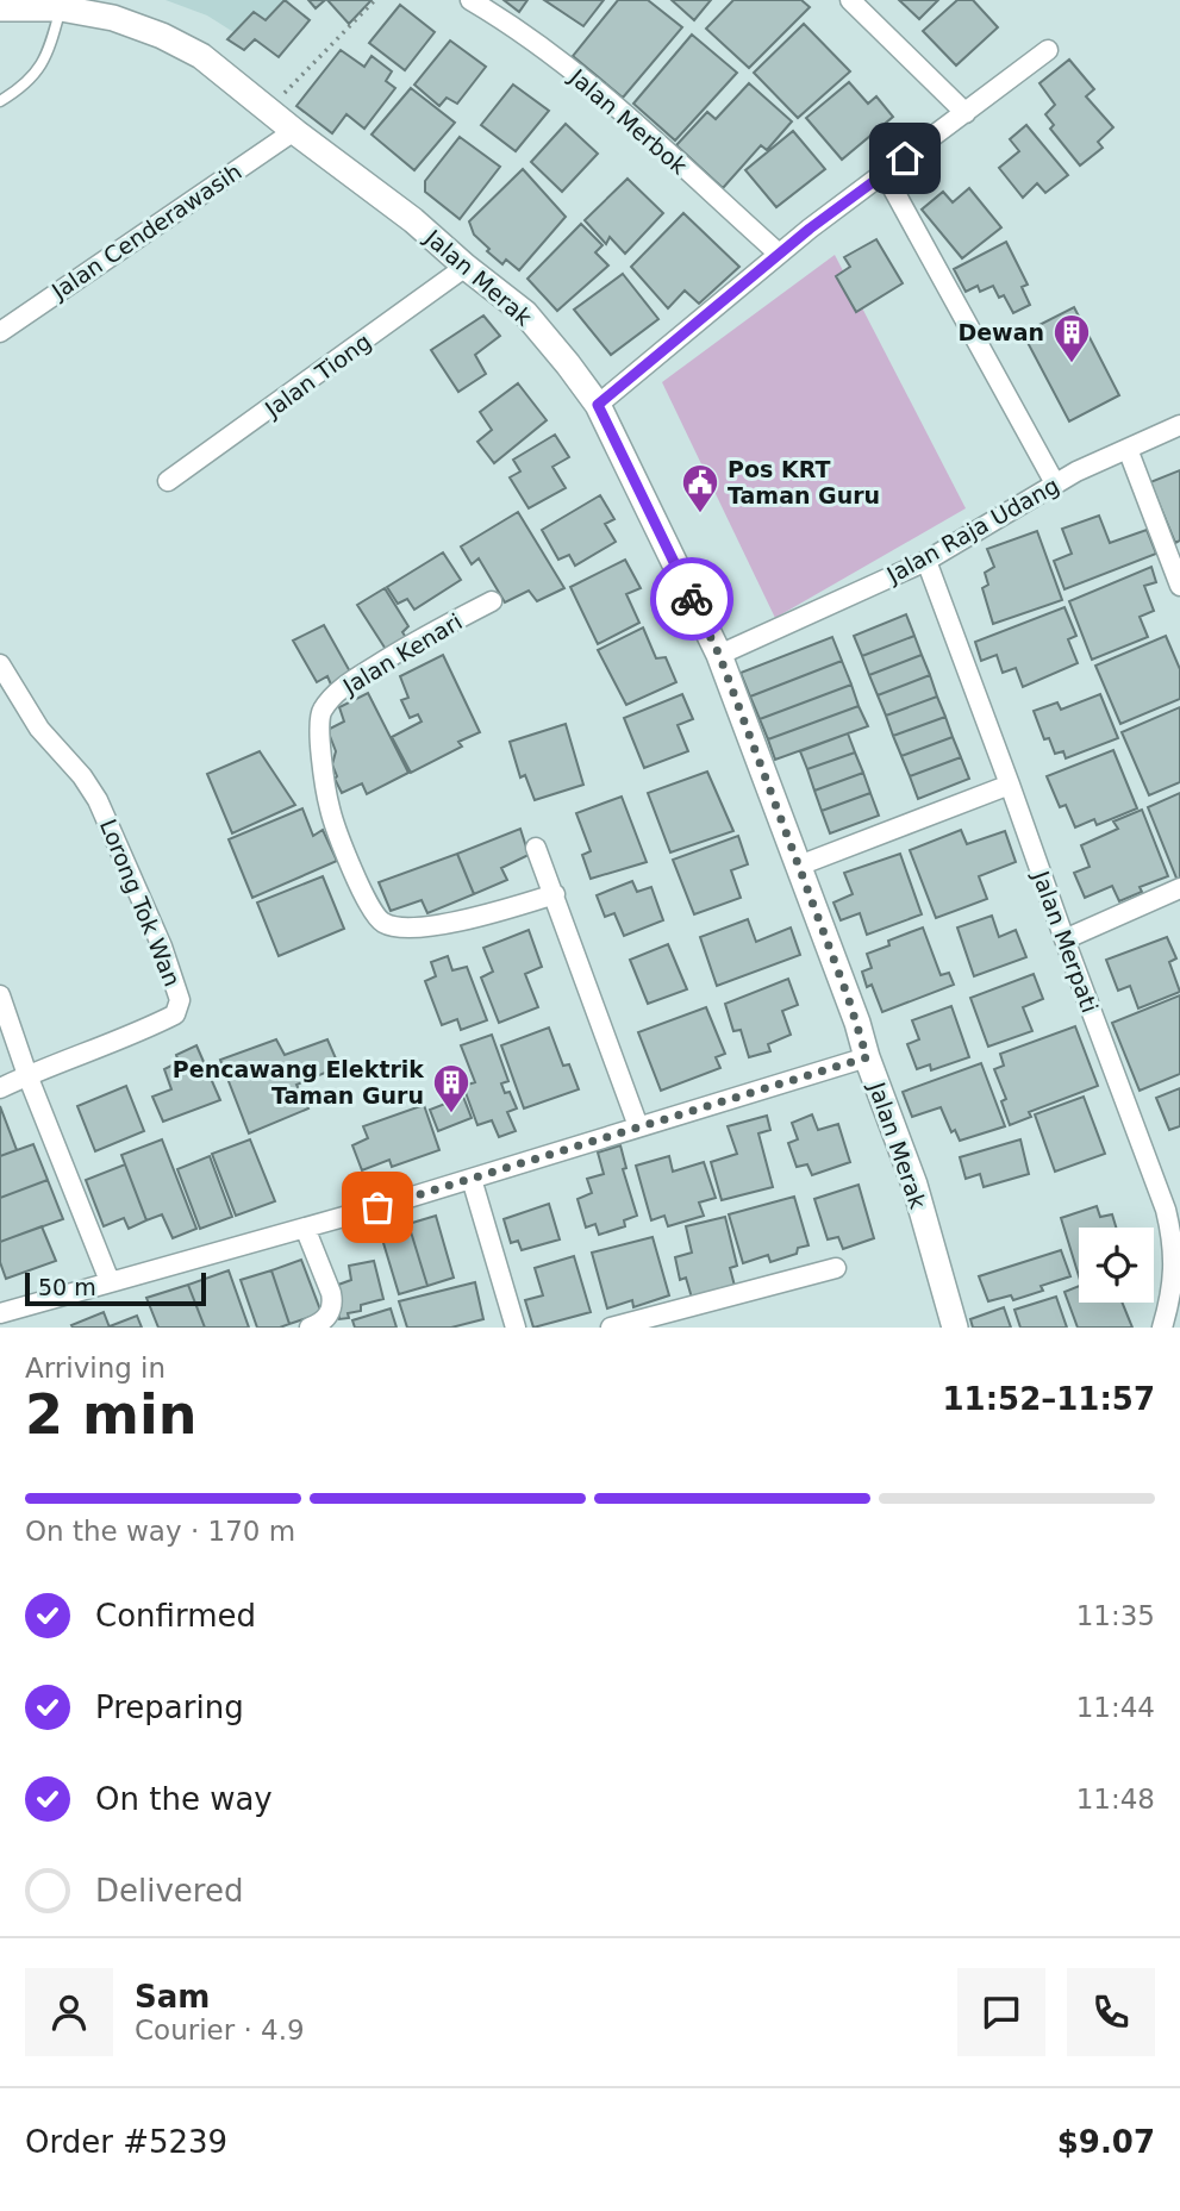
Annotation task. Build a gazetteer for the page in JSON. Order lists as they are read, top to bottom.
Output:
{
  "streets": {
    "street": [
      "Jalan Merbok",
      "Jalan Cenderawasih",
      "Jalan Merak",
      "Jalan Tiong",
      "Jalan Raja Udang",
      "Jalan Kenari",
      "Lorong Tok Wan",
      "Jalan Merpati"
    ]
  },
  "crossings": [
    ["Jalan Cenderawasih", "Jalan Merak"],
    ["Jalan Merak", "Jalan Tiong"],
    ["Jalan Merak", "Jalan Raja Udang"],
    ["Jalan Raja Udang", "Jalan Merpati"]
  ],
  "places": {
    "building": ["Dewan", "Pencawang Elektrik Taman Guru"],
    "public building": ["Pos KRT Taman Guru"]
  },
  "scale_bar": "50 m",
  "page": {
    "scale": "50 m",
    "heading": ["2 min", "Arriving in", "11:52–11:57"],
    "panel": [
      "Sam",
      "Courier · 4.9",
      "Order #5239",
      "$9.07"
    ],
    "bar": "On the way · 170 m",
    "list": [
      ["Confirmed", "11:35"],
      ["Preparing", "11:44"],
      ["On the way", "11:48"],
      "Delivered"
    ]
  }
}
